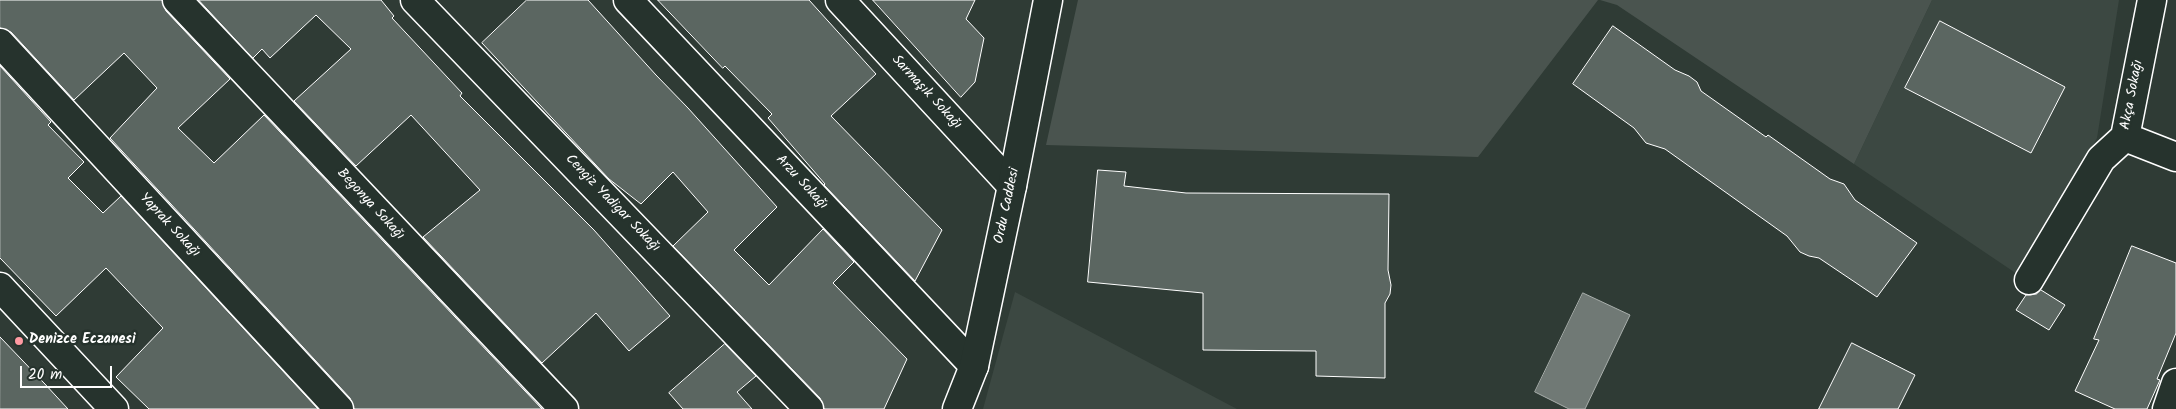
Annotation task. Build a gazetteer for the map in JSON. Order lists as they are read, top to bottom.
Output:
{
  "streets": {
    "street": [
      "Sarmaşık Sokağı",
      "Akça Sokağı",
      "Arzu Sokağı",
      "Cengiz Yadigar Sokağı",
      "Begonya Sokağı",
      "Ordu Caddesi",
      "Yaprak Sokağı"
    ]
  },
  "crossings": [
    ["Sarmaşık Sokağı", "Ordu Caddesi"],
    ["Arzu Sokağı", "Ordu Caddesi"]
  ],
  "places": ["Denizce Eczanesi"],
  "scale_bar": "20 m"
}
